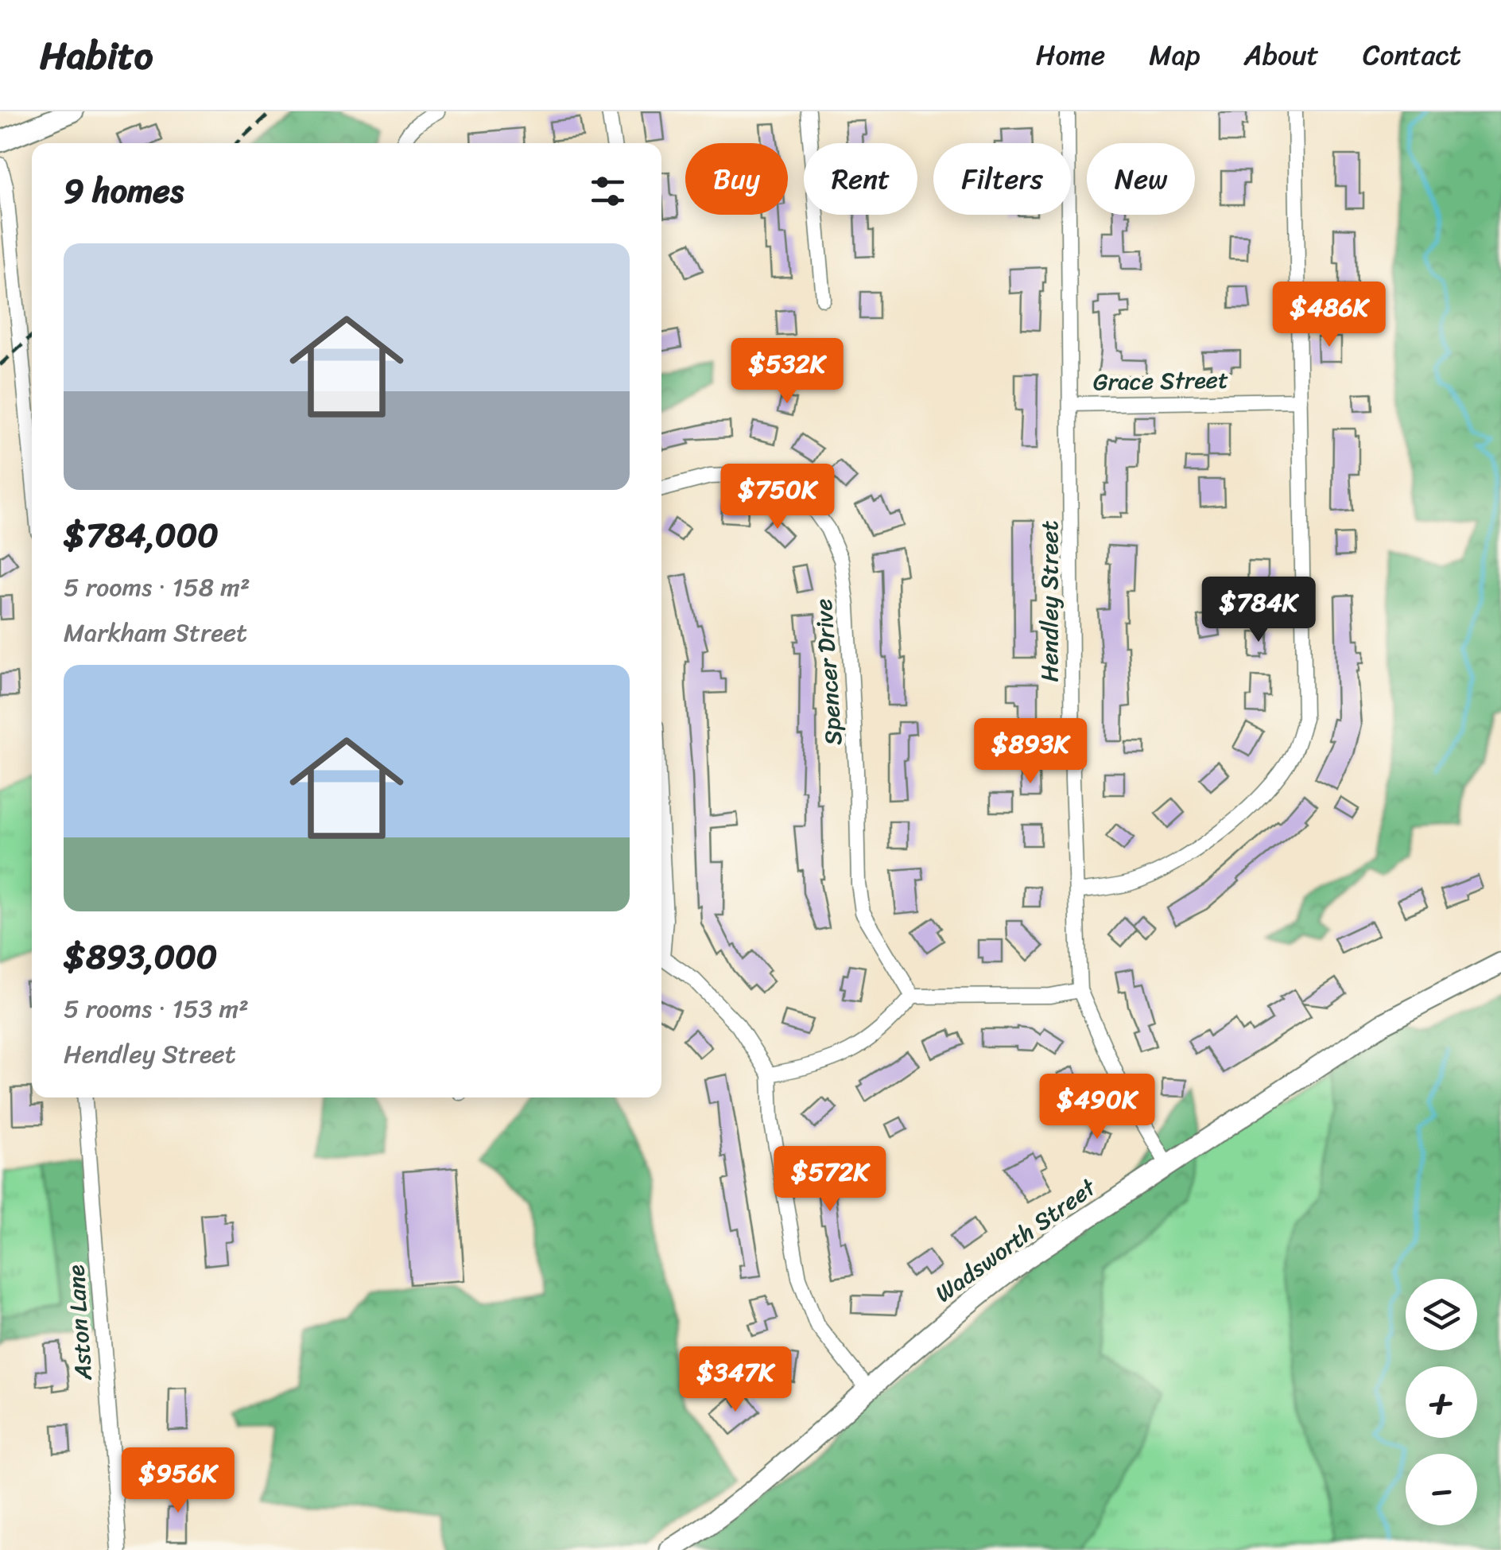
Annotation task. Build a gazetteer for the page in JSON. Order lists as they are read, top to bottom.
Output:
{
  "streets": {
    "street": [
      "Grace Street",
      "Hendley Street",
      "Spencer Drive",
      "Wadsworth Street",
      "Aston Lane"
    ]
  },
  "crossings": [
    ["Grace Street", "Hendley Street"],
    ["Hendley Street", "Wadsworth Street"]
  ],
  "page": {
    "header": "Habito",
    "nav": [
      "Home",
      "Map",
      "About",
      "Contact"
    ],
    "chip": [
      "Buy",
      "Rent",
      "Filters",
      "New"
    ],
    "heading": "9 homes",
    "list": [
      {
        "name": "$784,000",
        "note": "5 rooms · 158 m² · Markham Street"
      },
      {
        "name": "$893,000",
        "note": "5 rooms · 153 m² · Hendley Street"
      }
    ],
    "price": [
      "$486K",
      "$532K",
      "$750K",
      "$784K",
      "$893K",
      "$490K",
      "$572K",
      "$347K",
      "$956K"
    ],
    "map_buttons": ["+", "−"]
  }
}
